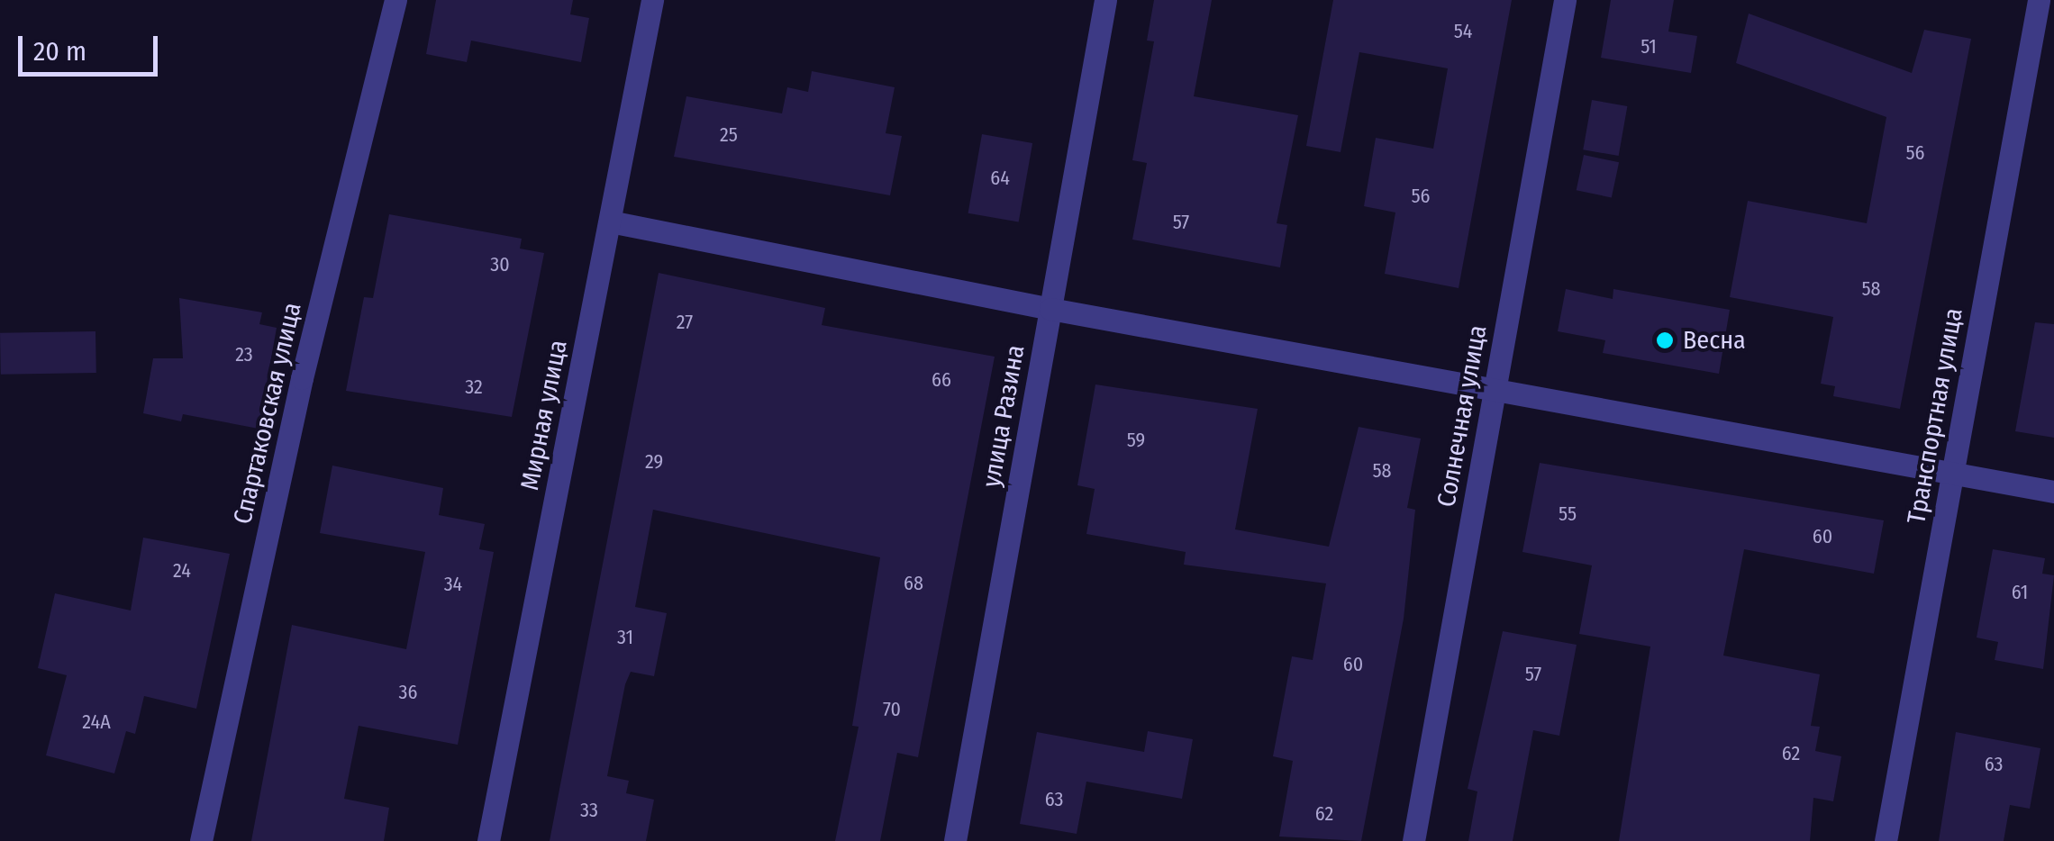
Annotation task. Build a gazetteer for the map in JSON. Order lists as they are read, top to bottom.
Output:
{
  "streets": {
    "street": [
      "Спартаковская улица",
      "Мирная улица",
      "улица Разина",
      "Солнечная улица",
      "Транспортная улица"
    ]
  },
  "places": ["Весна"],
  "house_numbers": [
    "54",
    "51",
    "25",
    "56",
    "64",
    "56",
    "57",
    "30",
    "58",
    "27",
    "23",
    "66",
    "32",
    "59",
    "29",
    "58",
    "55",
    "60",
    "24",
    "68",
    "34",
    "61",
    "31",
    "60",
    "57",
    "36",
    "70",
    "24А",
    "62",
    "63",
    "63",
    "33",
    "62"
  ],
  "scale_bar": "20 m"
}
